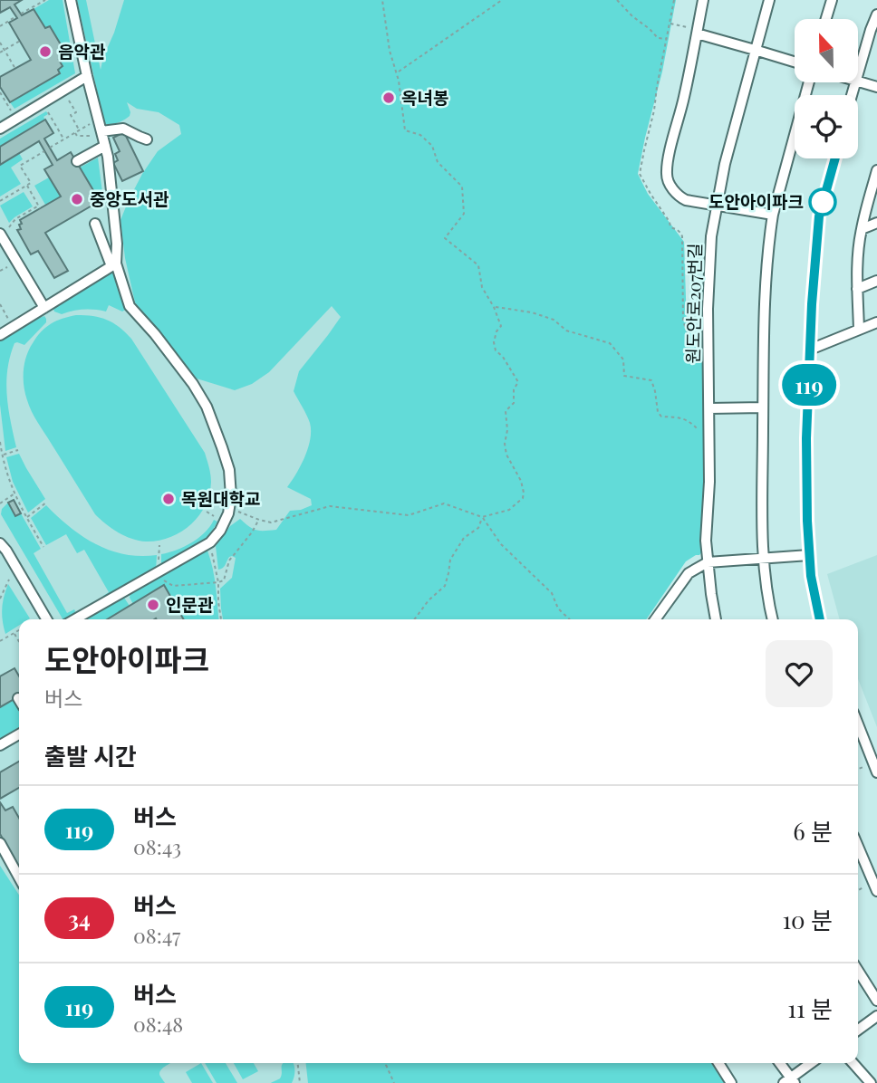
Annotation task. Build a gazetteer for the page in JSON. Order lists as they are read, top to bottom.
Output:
{
  "streets": {
    "street": ["원도안로207번길"]
  },
  "places": [
    "음악관",
    "옥녀봉",
    "중앙도서관",
    "도안아이파크",
    "목원대학교",
    "인문관"
  ],
  "lines": ["bus line 119"],
  "north": "top",
  "page": {
    "on_map": "119",
    "heading": [
      ["도안아이파크", "버스"],
      "출발 시간"
    ],
    "list": [
      {
        "mark": "119",
        "name": "버스",
        "note": "08:43",
        "value": "6 분"
      },
      {
        "mark": "34",
        "name": "버스",
        "note": "08:47",
        "value": "10 분"
      },
      {
        "mark": "119",
        "name": "버스",
        "note": "08:48",
        "value": "11 분"
      }
    ]
  }
}
